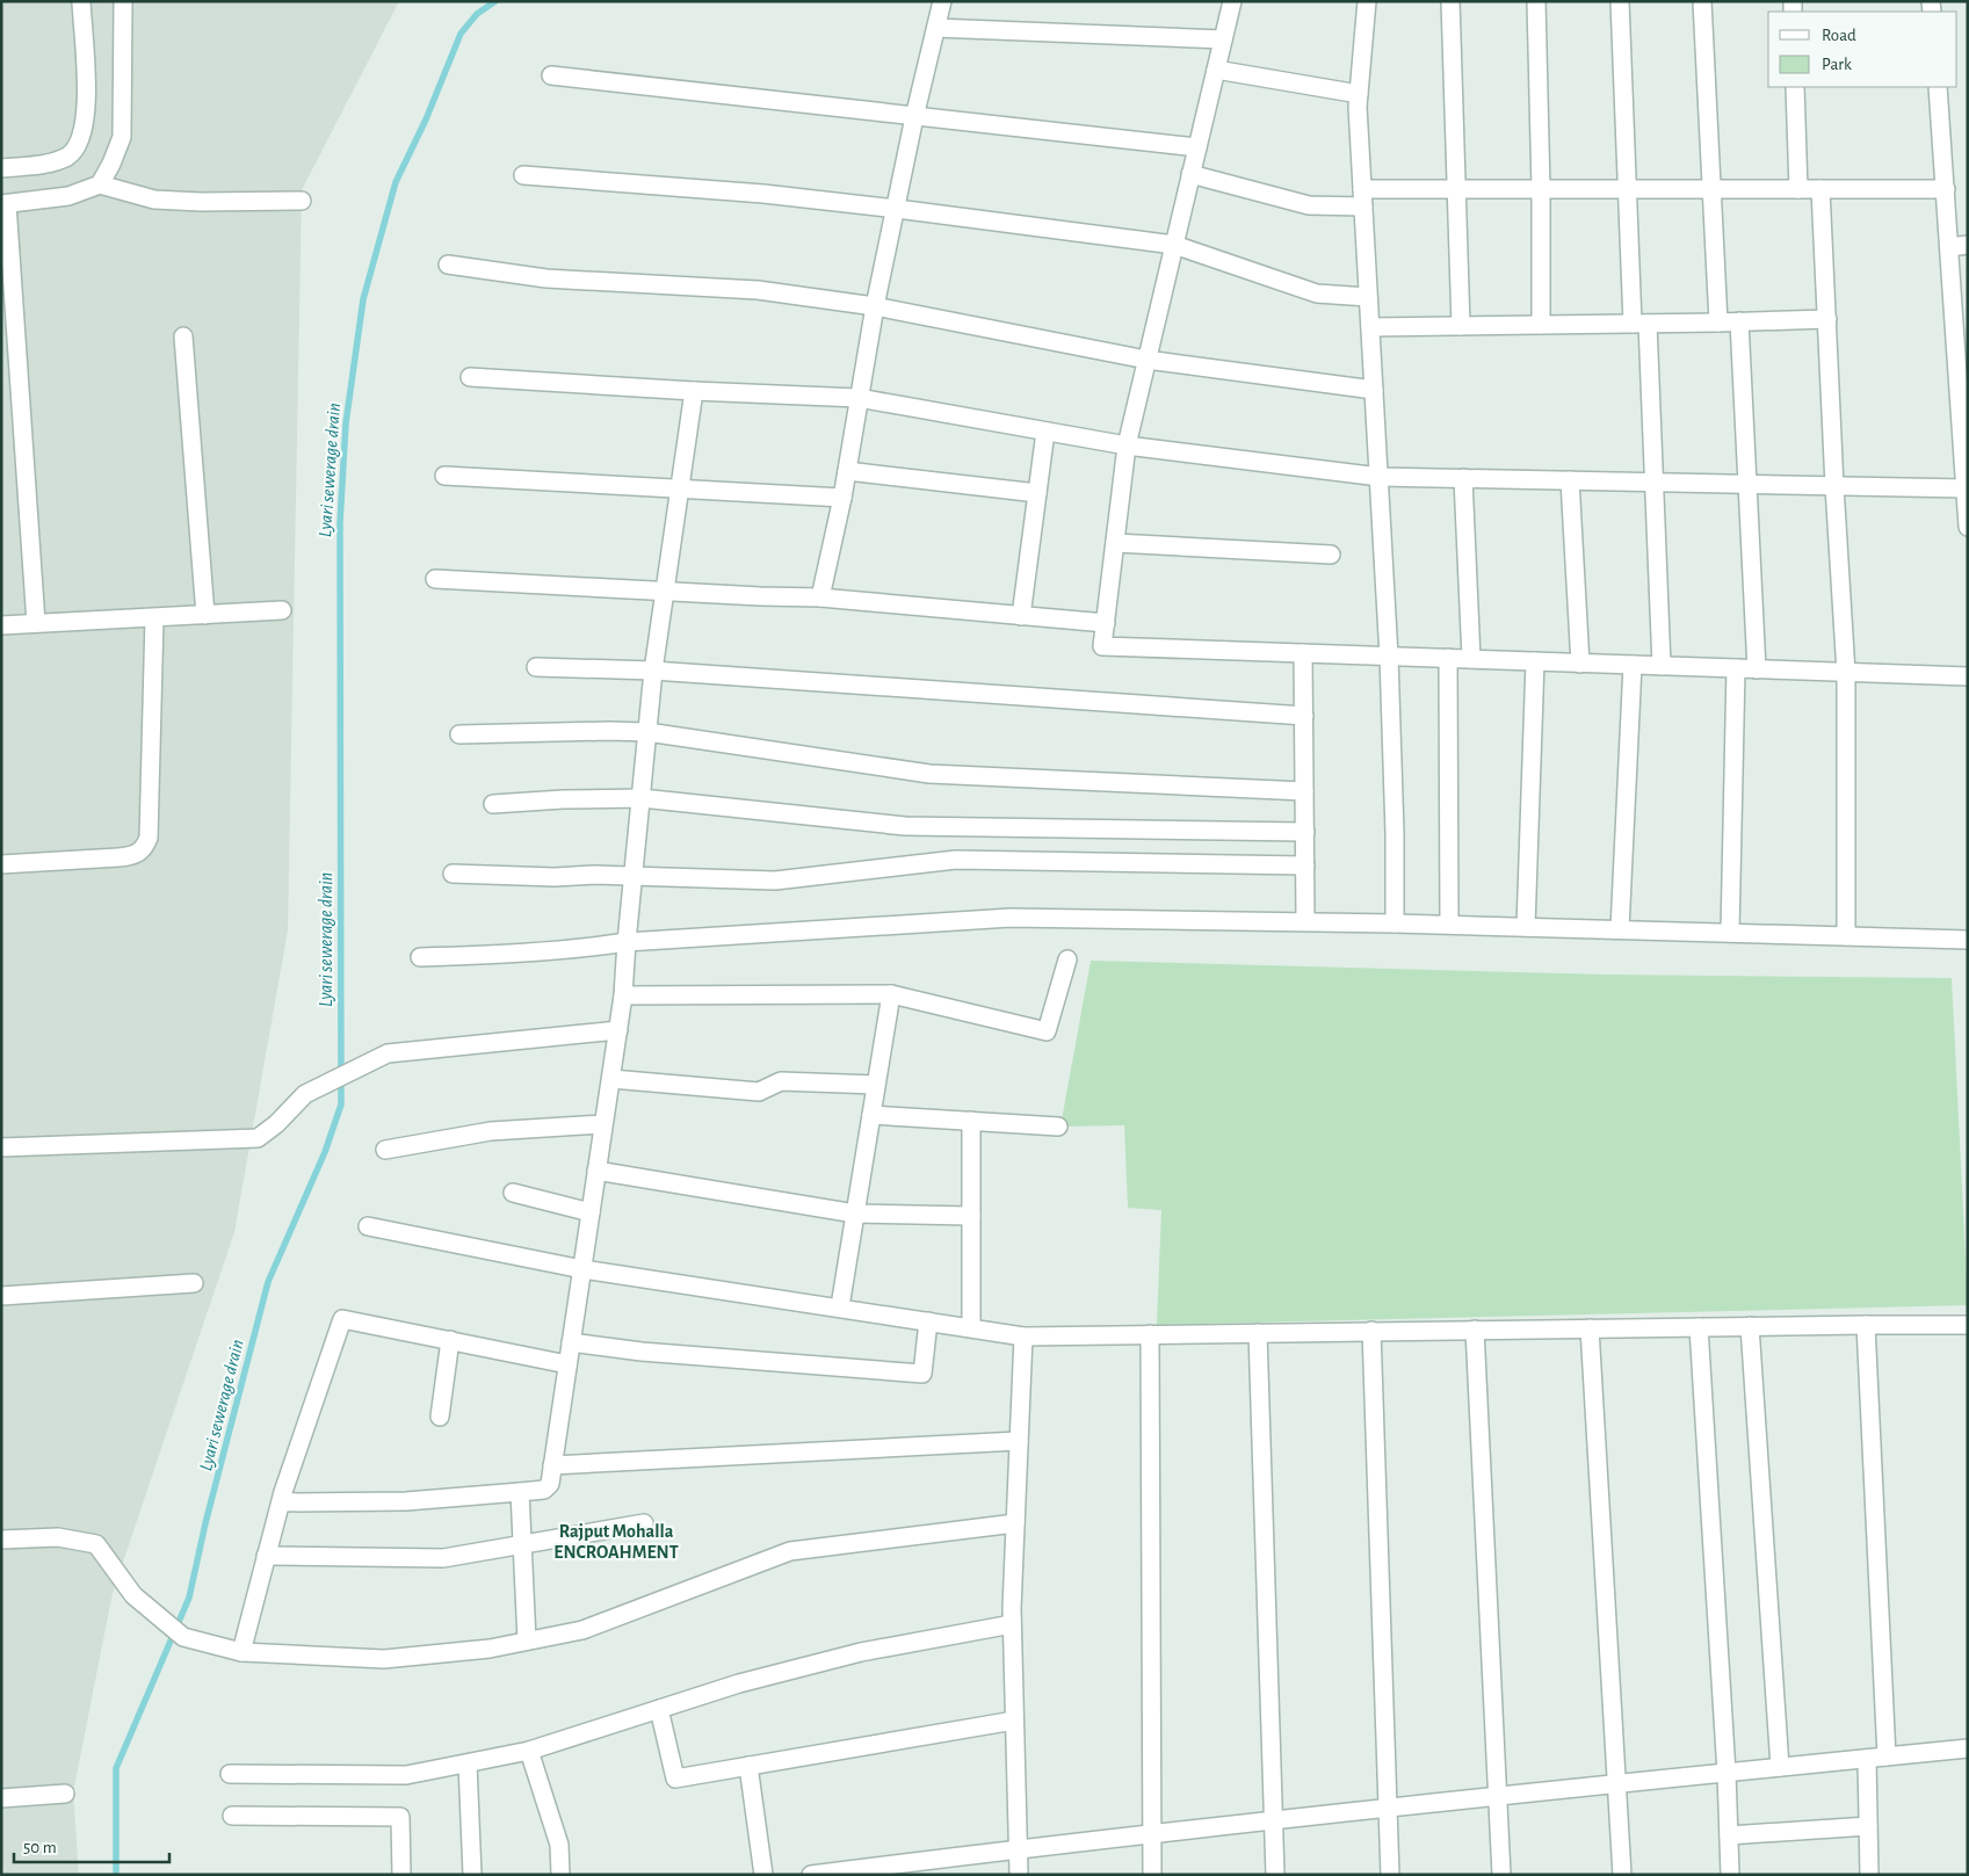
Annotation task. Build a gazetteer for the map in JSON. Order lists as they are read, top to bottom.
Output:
{
  "districts": ["Rajput Mohalla ENCROAHMENT"],
  "water": ["Lyari sewerage drain"],
  "legend": ["Road", "Park"],
  "scale_bar": "50 m"
}
